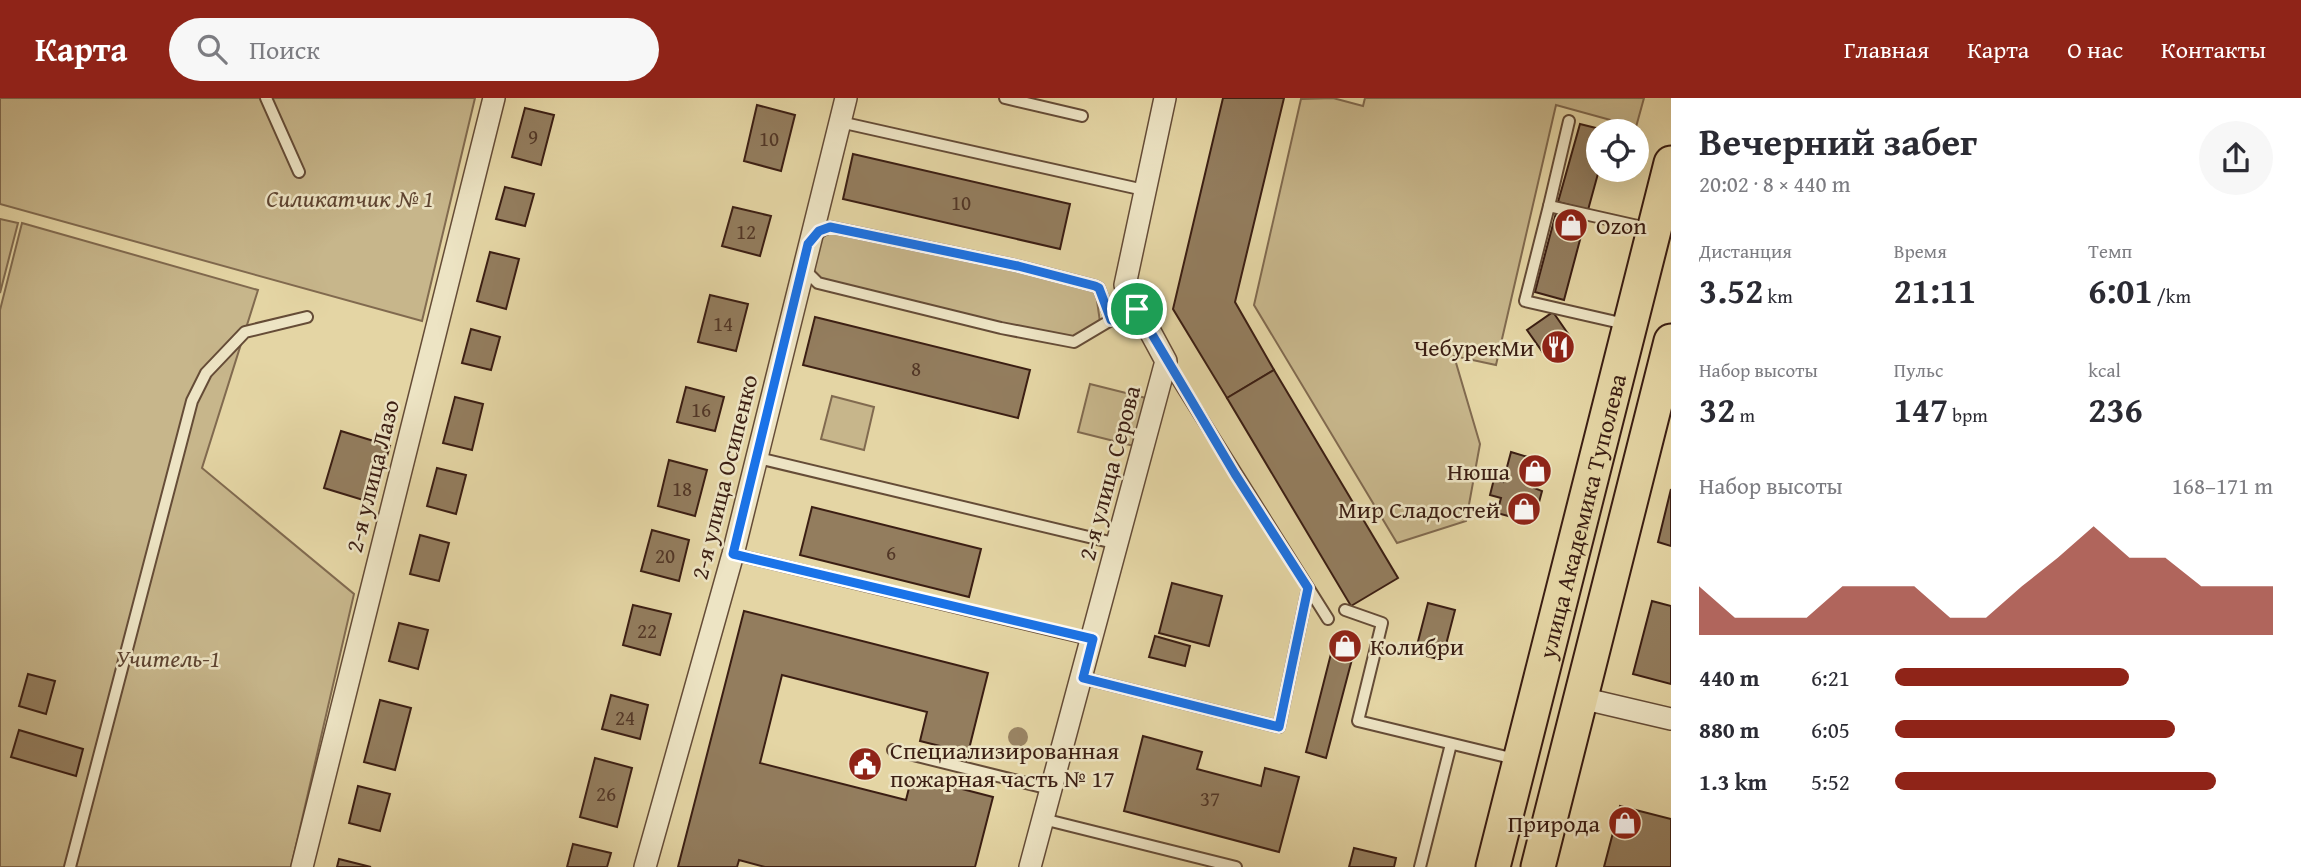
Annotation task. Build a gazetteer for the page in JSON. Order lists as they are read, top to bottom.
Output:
{
  "streets": {
    "main road": ["улица Академика Туполева"],
    "street": ["2-я улица Серова", "2-я улица Лазо", "2-я улица Осипенко"]
  },
  "parks": ["Силикатчик № 1", "Учитель-1"],
  "places": {
    "shop": [
      "Ozon",
      "Нюша",
      "Мир Сладостей",
      "Колибри",
      "Природа"
    ],
    "restaurant": ["ЧебурекМи"],
    "public building": ["Специализированная пожарная часть № 17"]
  },
  "house_numbers": [
    "9",
    "10",
    "10",
    "12",
    "14",
    "8",
    "16",
    "18",
    "6",
    "20",
    "22",
    "24",
    "26",
    "37"
  ],
  "page": {
    "header": "Карта",
    "search": "Поиск",
    "nav": [
      "Главная",
      "Карта",
      "О нас",
      "Контакты"
    ],
    "heading": ["Вечерний забег", "20:02 · 8 × 440 m"],
    "stats": [
      ["Дистанция", "3.52 km"],
      ["Время", "21:11"],
      ["Темп", "6:01 /km"],
      ["Набор высоты", "32 m"],
      ["Пульс", "147 bpm"],
      ["kcal", "236"]
    ],
    "chart": ["Набор высоты", "168–171 m"],
    "list": [
      {
        "name": "440 m",
        "note": "6:21"
      },
      {
        "name": "880 m",
        "note": "6:05"
      },
      {
        "name": "1.3 km",
        "note": "5:52"
      }
    ]
  }
}
